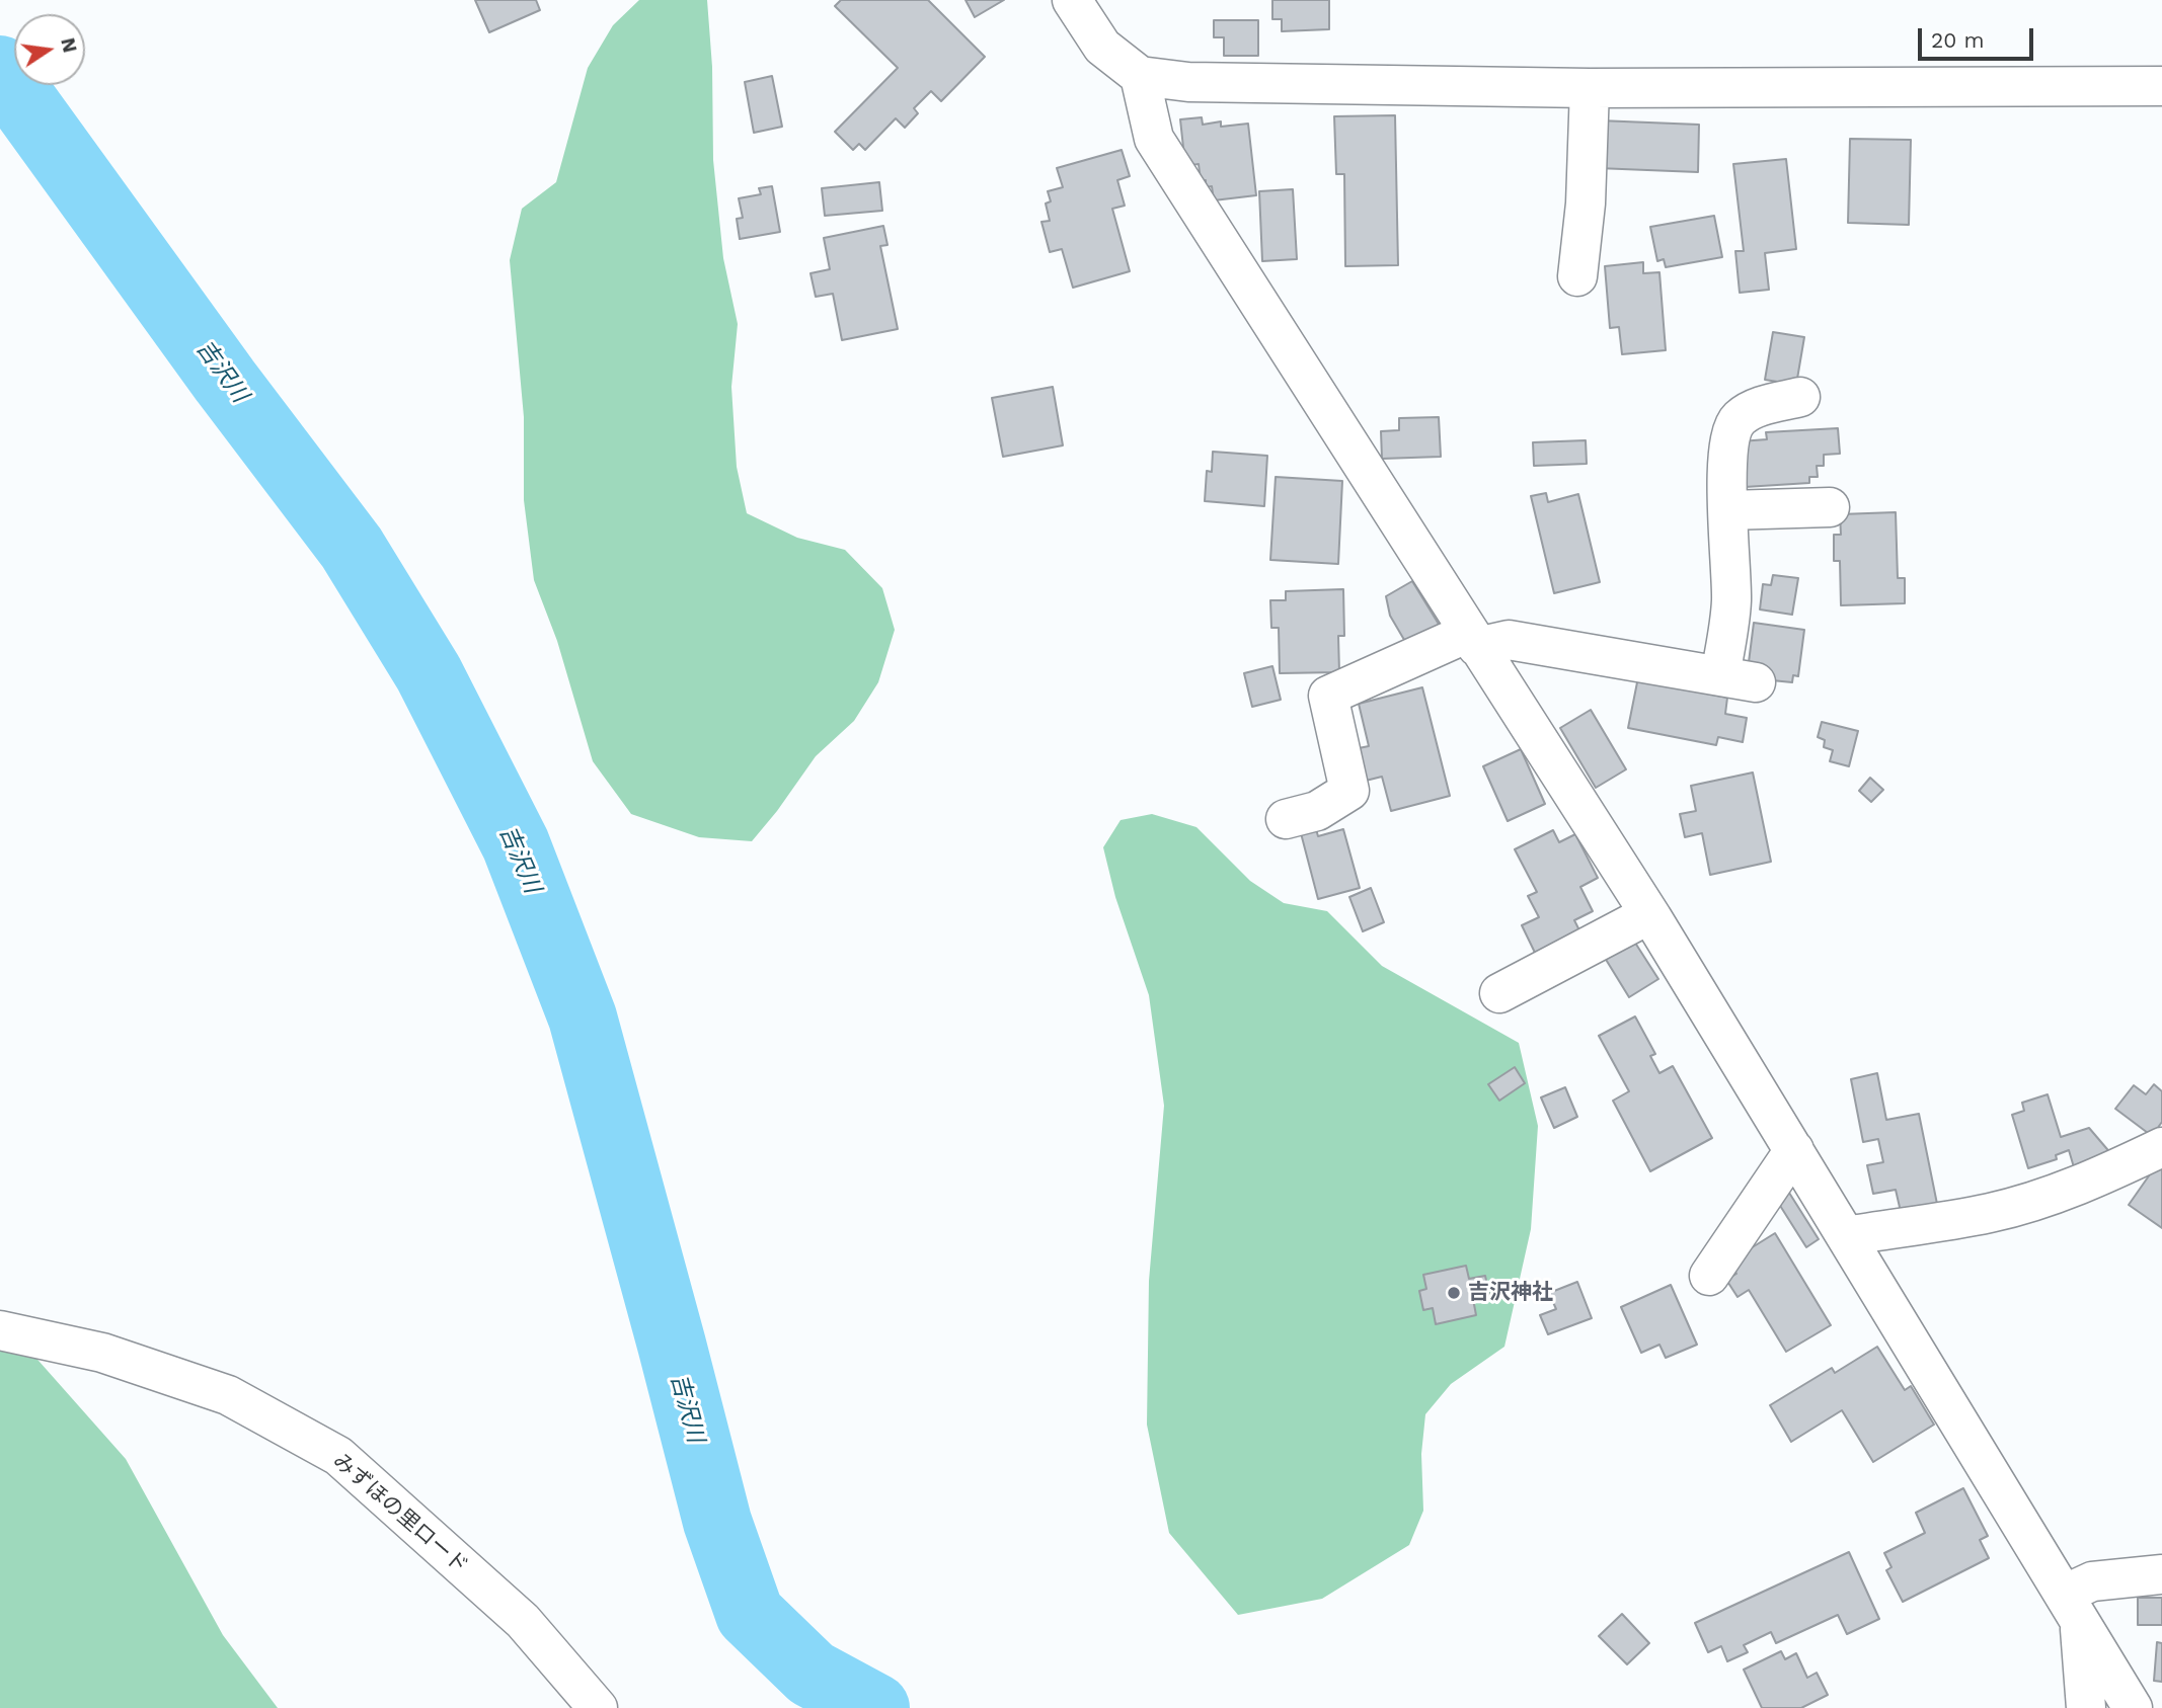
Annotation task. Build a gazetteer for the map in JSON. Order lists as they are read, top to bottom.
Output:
{
  "streets": {
    "street": ["みずほの里ロード"]
  },
  "water": ["吉沢川"],
  "places": ["吉沢神社"],
  "scale_bar": "20 m",
  "north": "right"
}
